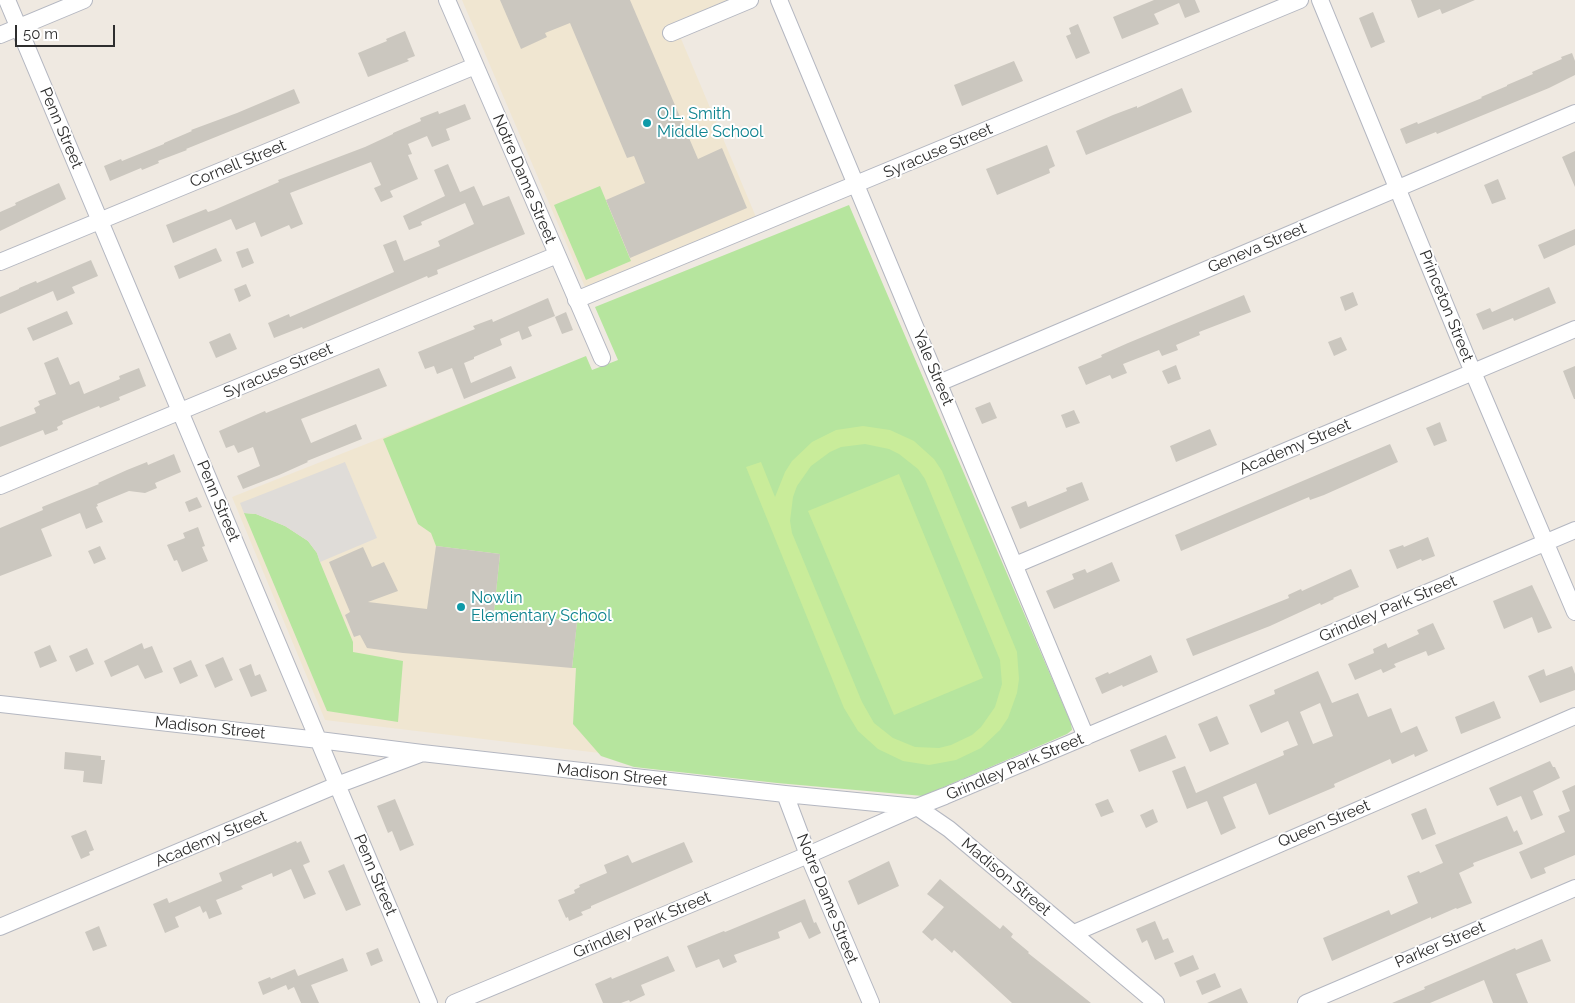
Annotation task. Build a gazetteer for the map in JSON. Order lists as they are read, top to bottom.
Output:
{
  "streets": {
    "street": [
      "Penn Street",
      "Syracuse Street",
      "Cornell Street",
      "Notre Dame Street",
      "Geneva Street",
      "Princeton Street",
      "Yale Street",
      "Academy Street",
      "Grindley Park Street",
      "Madison Street",
      "Queen Street",
      "Parker Street"
    ]
  },
  "crossings": [
    ["Penn Street", "Syracuse Street"],
    ["Penn Street", "Cornell Street"],
    ["Penn Street", "Academy Street"],
    ["Penn Street", "Madison Street"],
    ["Syracuse Street", "Notre Dame Street"],
    ["Syracuse Street", "Yale Street"],
    ["Cornell Street", "Notre Dame Street"],
    ["Notre Dame Street", "Grindley Park Street"],
    ["Notre Dame Street", "Madison Street"],
    ["Geneva Street", "Princeton Street"],
    ["Geneva Street", "Yale Street"],
    ["Princeton Street", "Academy Street"],
    ["Princeton Street", "Grindley Park Street"],
    ["Yale Street", "Academy Street"],
    ["Yale Street", "Grindley Park Street"],
    ["Academy Street", "Madison Street"],
    ["Grindley Park Street", "Madison Street"],
    ["Madison Street", "Queen Street"]
  ],
  "places": ["O.L. Smith Middle School", "Nowlin Elementary School"],
  "scale_bar": "50 m"
}
